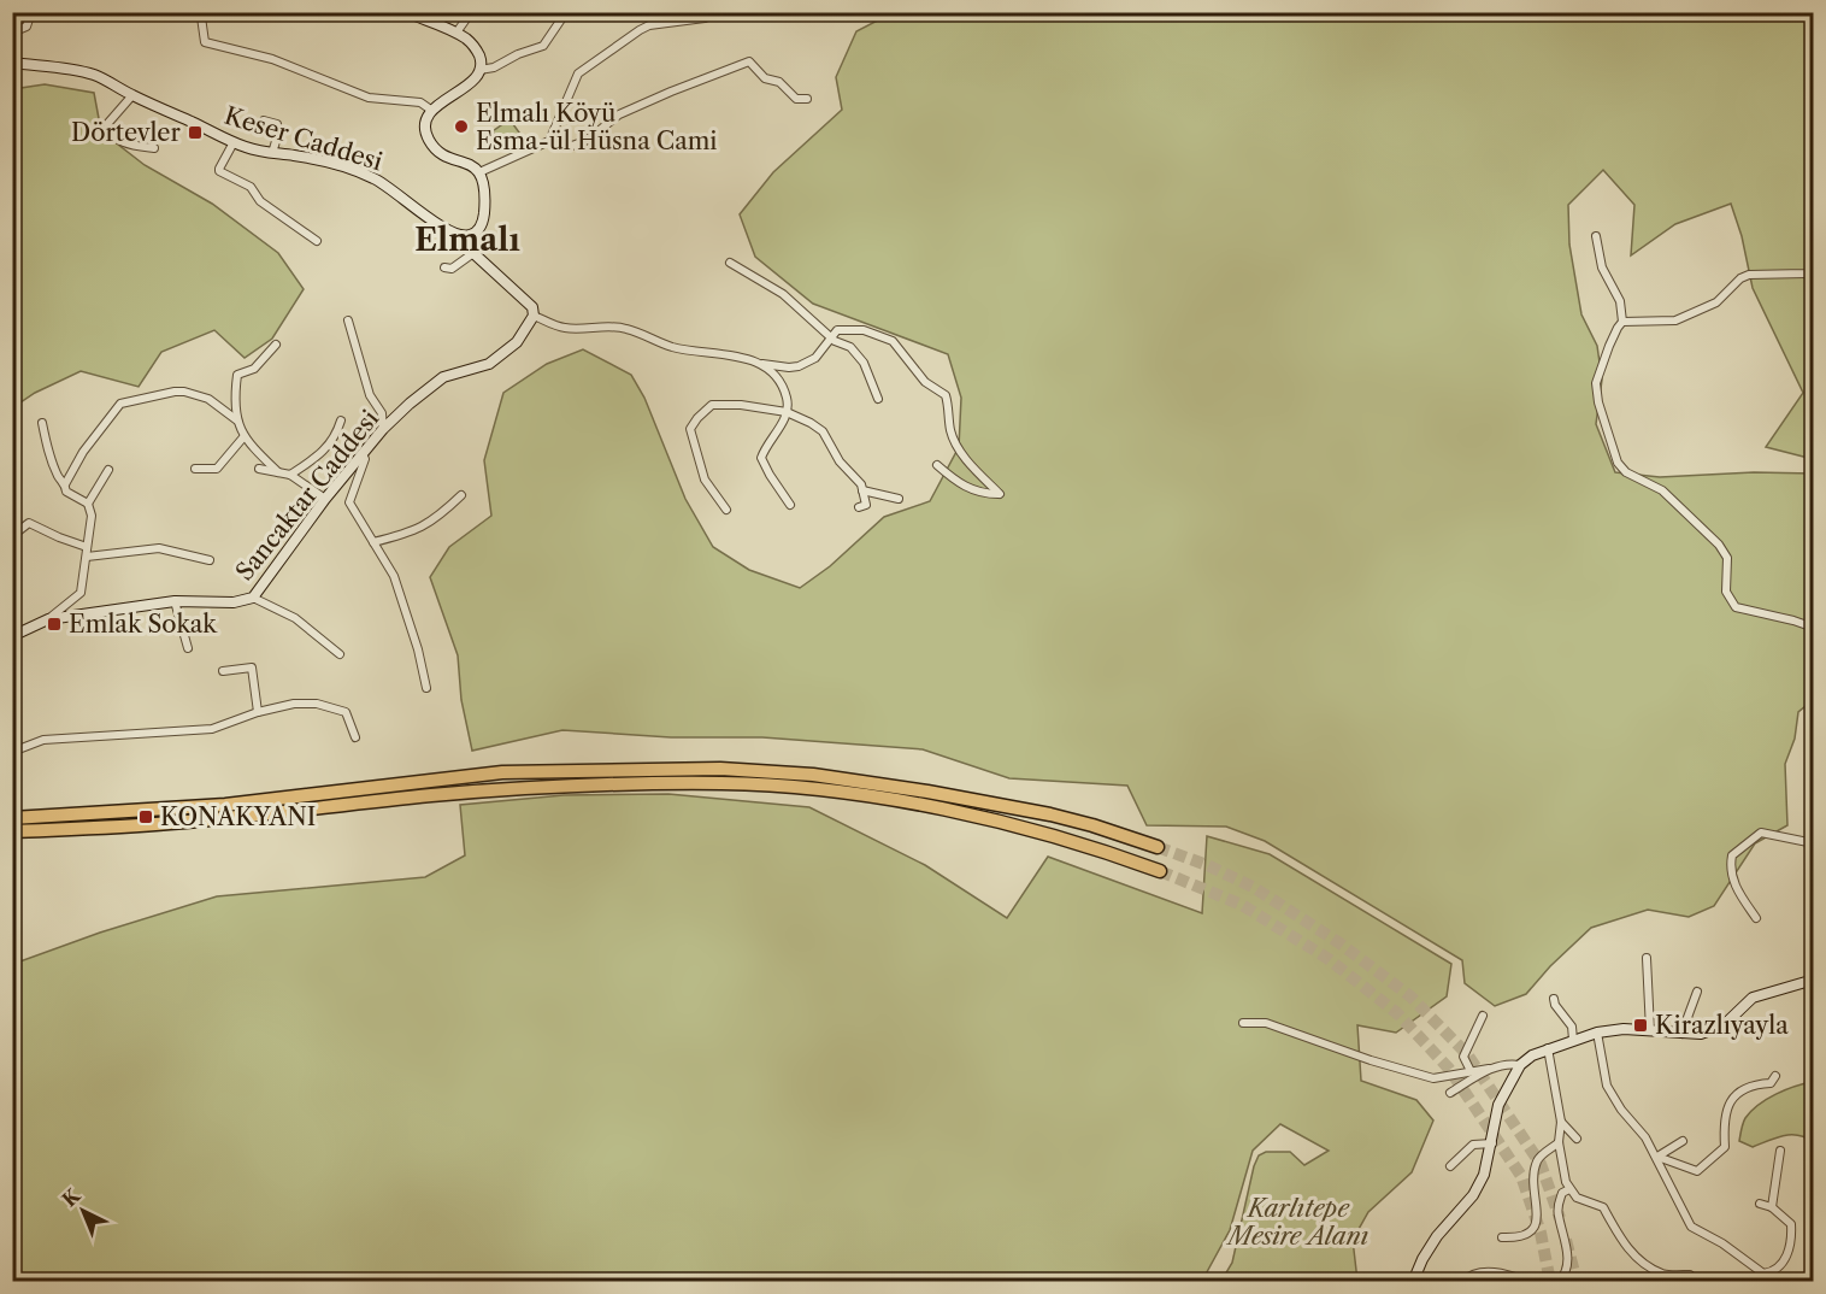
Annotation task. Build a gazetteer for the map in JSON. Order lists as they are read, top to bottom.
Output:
{
  "streets": {
    "street": ["Keser Caddesi", "Sancaktar Caddesi"]
  },
  "districts": ["Elmalı"],
  "parks": ["Karlıtepe Mesire Alanı"],
  "places": {
    "other": ["Elmalı Köyü Esma-ül Hüsna Cami"],
    "transit": [
      "Dörtevler",
      "Emlak Sokak",
      "KONAKYANI",
      "Kirazlıyayla"
    ]
  },
  "north": "top left"
}
